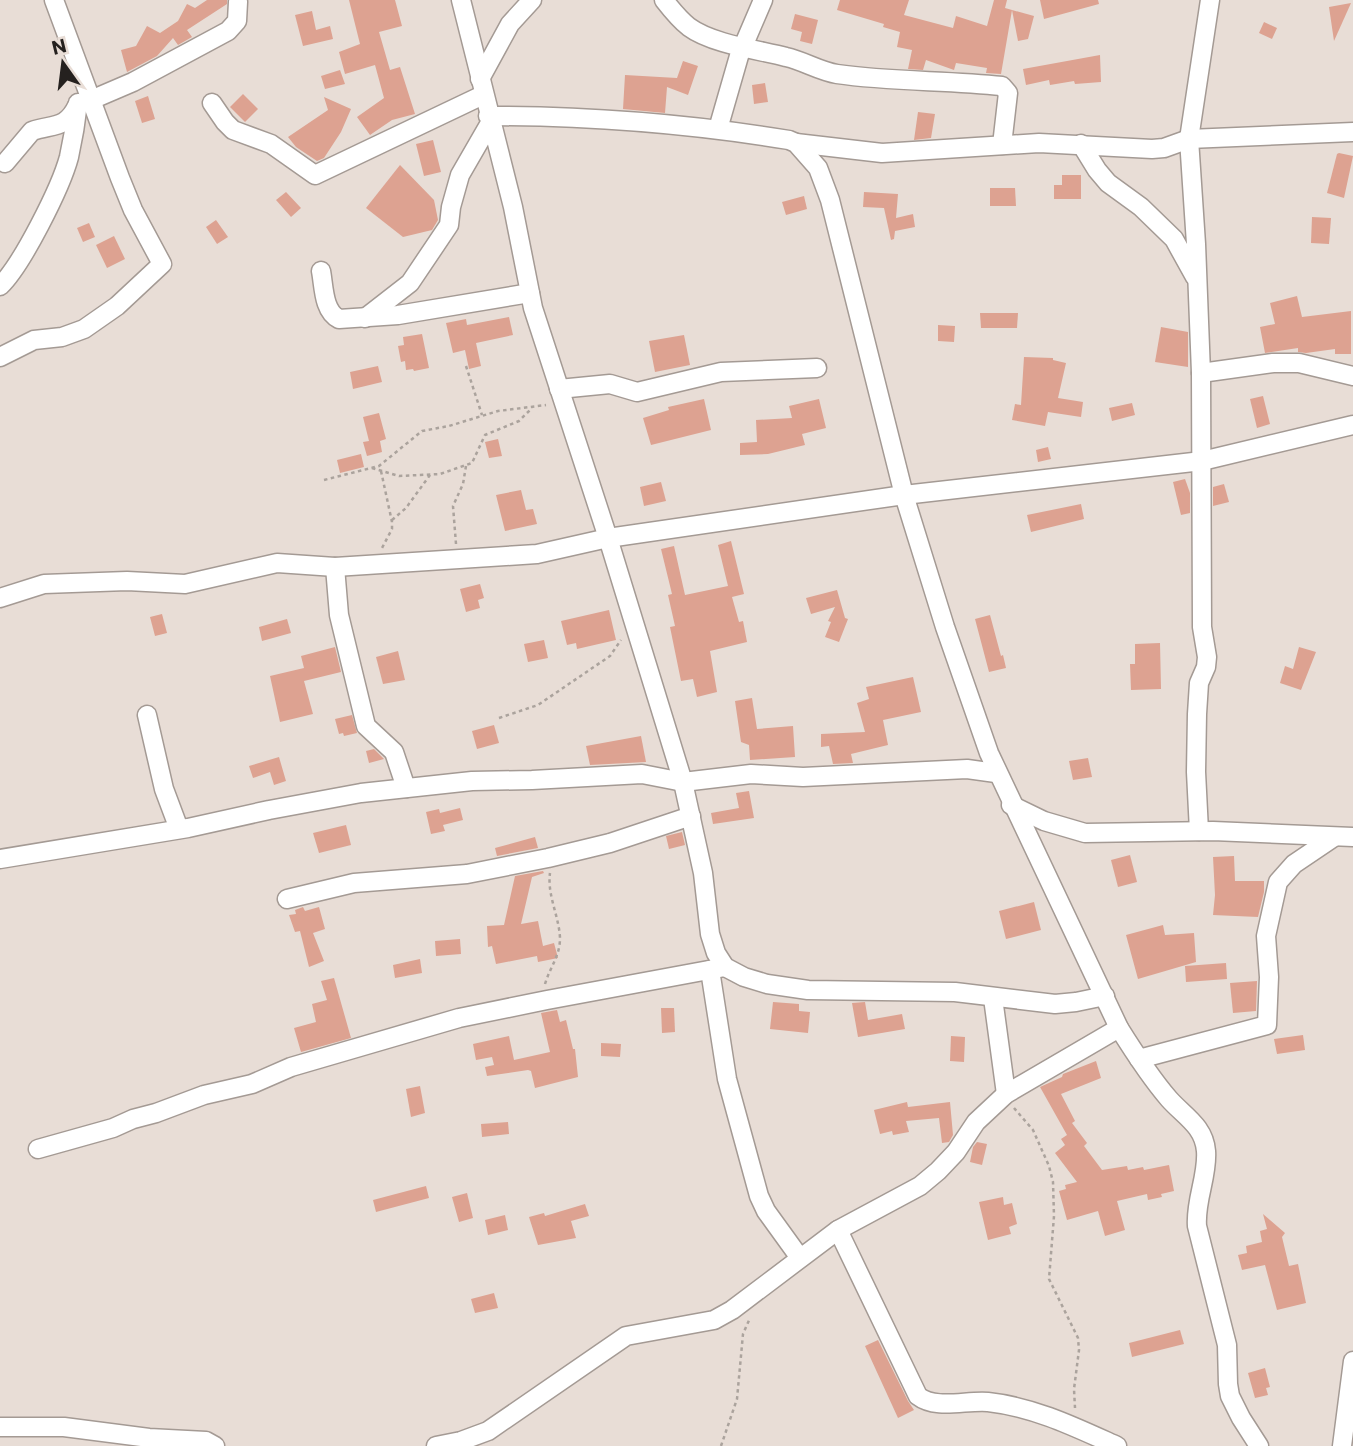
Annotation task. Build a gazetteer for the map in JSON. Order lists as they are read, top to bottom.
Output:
{
  "north": "top"
}
